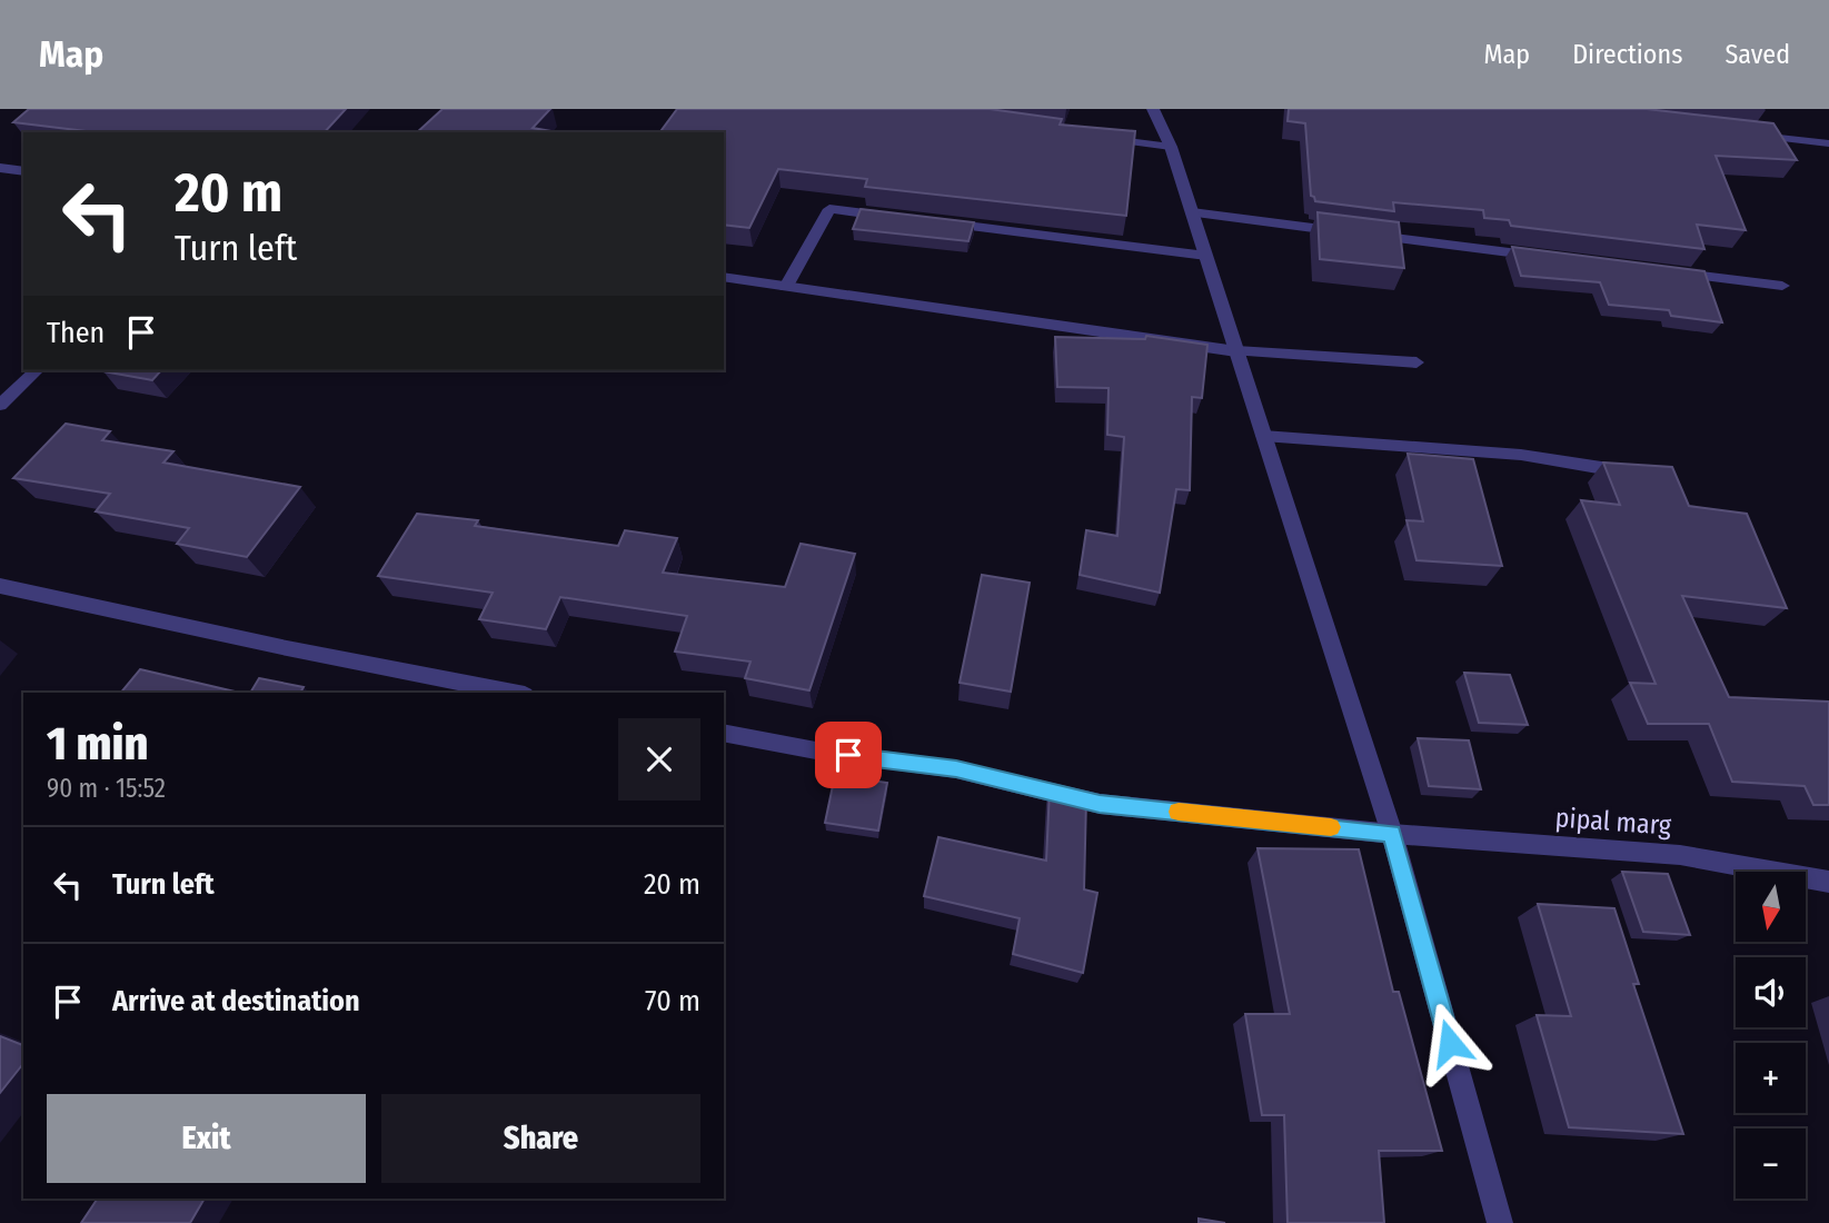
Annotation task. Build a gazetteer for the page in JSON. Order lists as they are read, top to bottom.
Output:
{
  "streets": {
    "street": ["pipal marg"]
  },
  "north": "bottom",
  "page": {
    "header": "Map",
    "nav": ["Map", "Directions", "Saved"],
    "turn": ["20 m", "Turn left"],
    "then": "Then",
    "heading": ["1 min", "90 m · 15:52"],
    "list": [
      {
        "name": "Turn left",
        "value": "20 m"
      },
      {
        "name": "Arrive at destination",
        "value": "70 m"
      }
    ],
    "map_buttons": ["+", "−"],
    "buttons": ["Exit", "Share"]
  }
}
